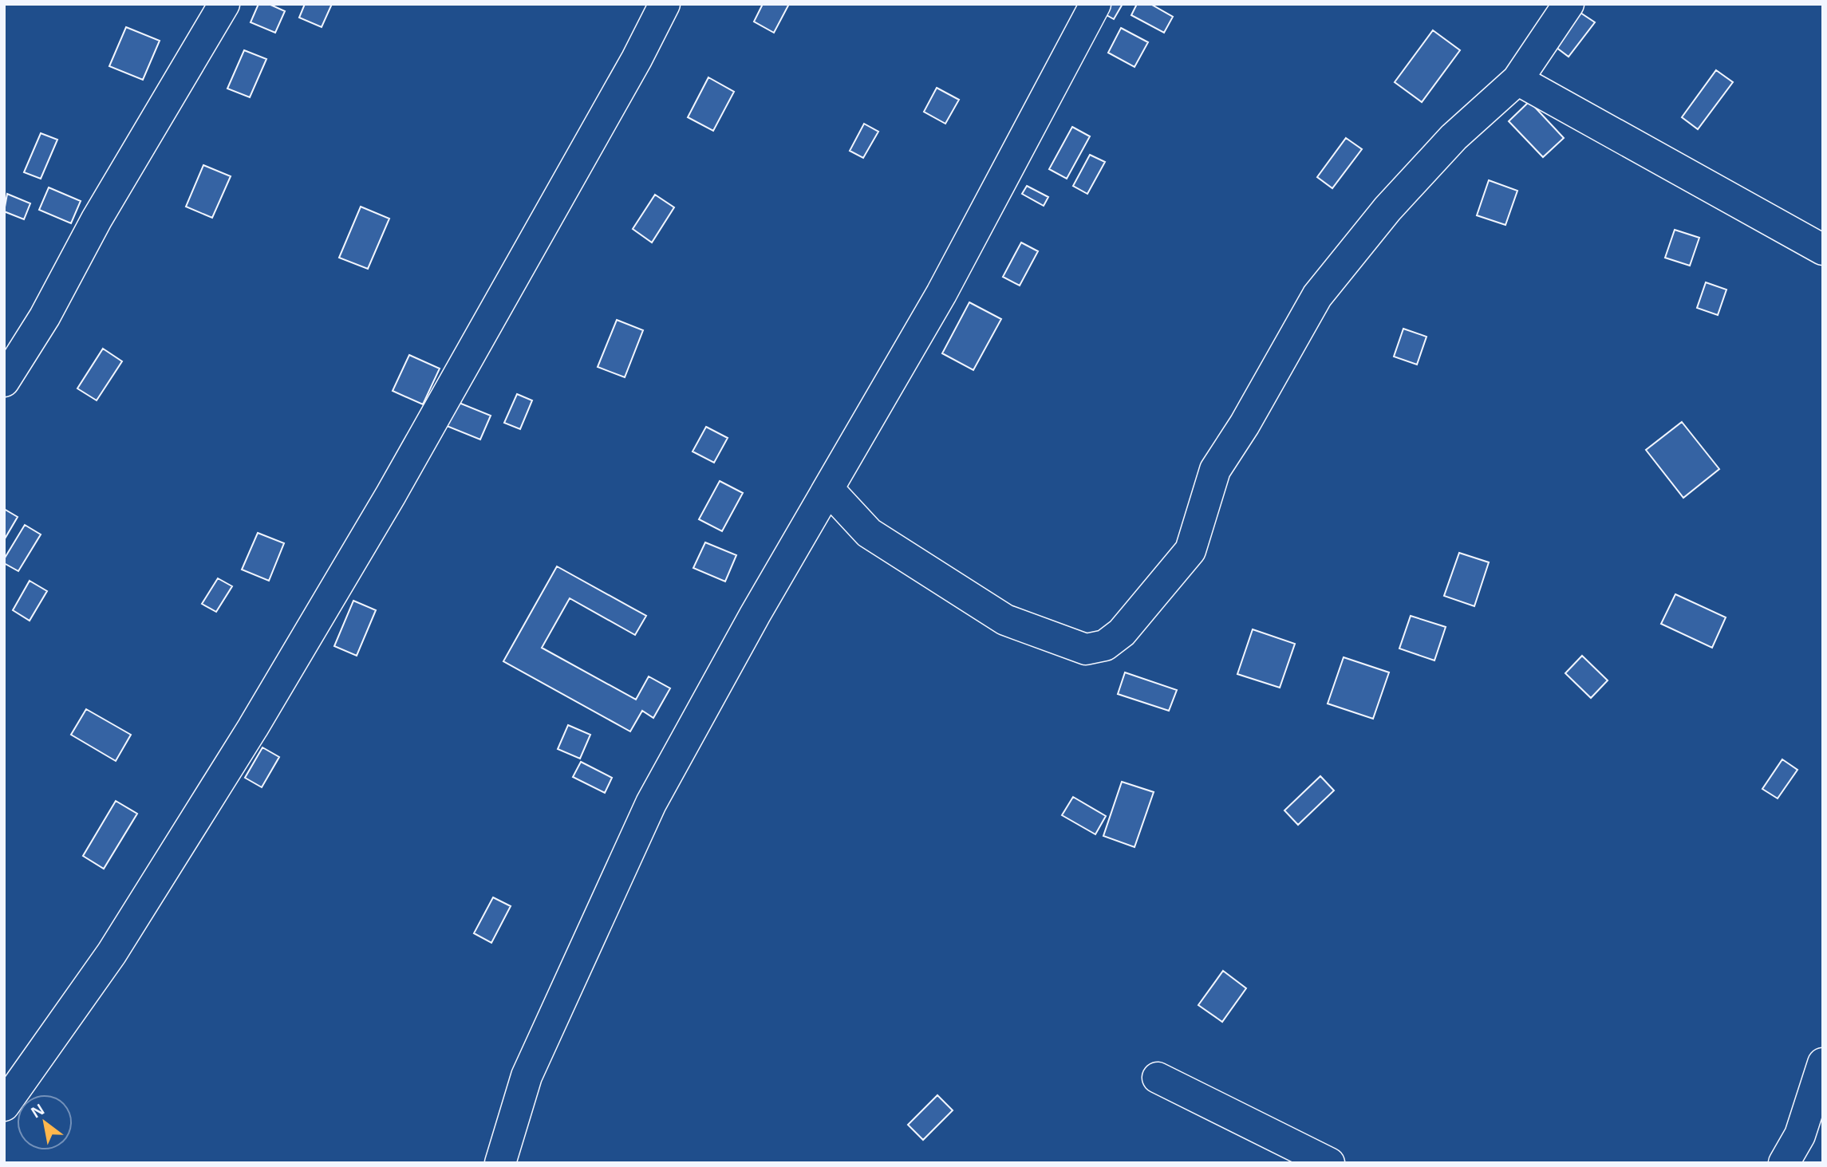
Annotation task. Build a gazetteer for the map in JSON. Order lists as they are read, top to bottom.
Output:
{
  "north": "top left"
}
